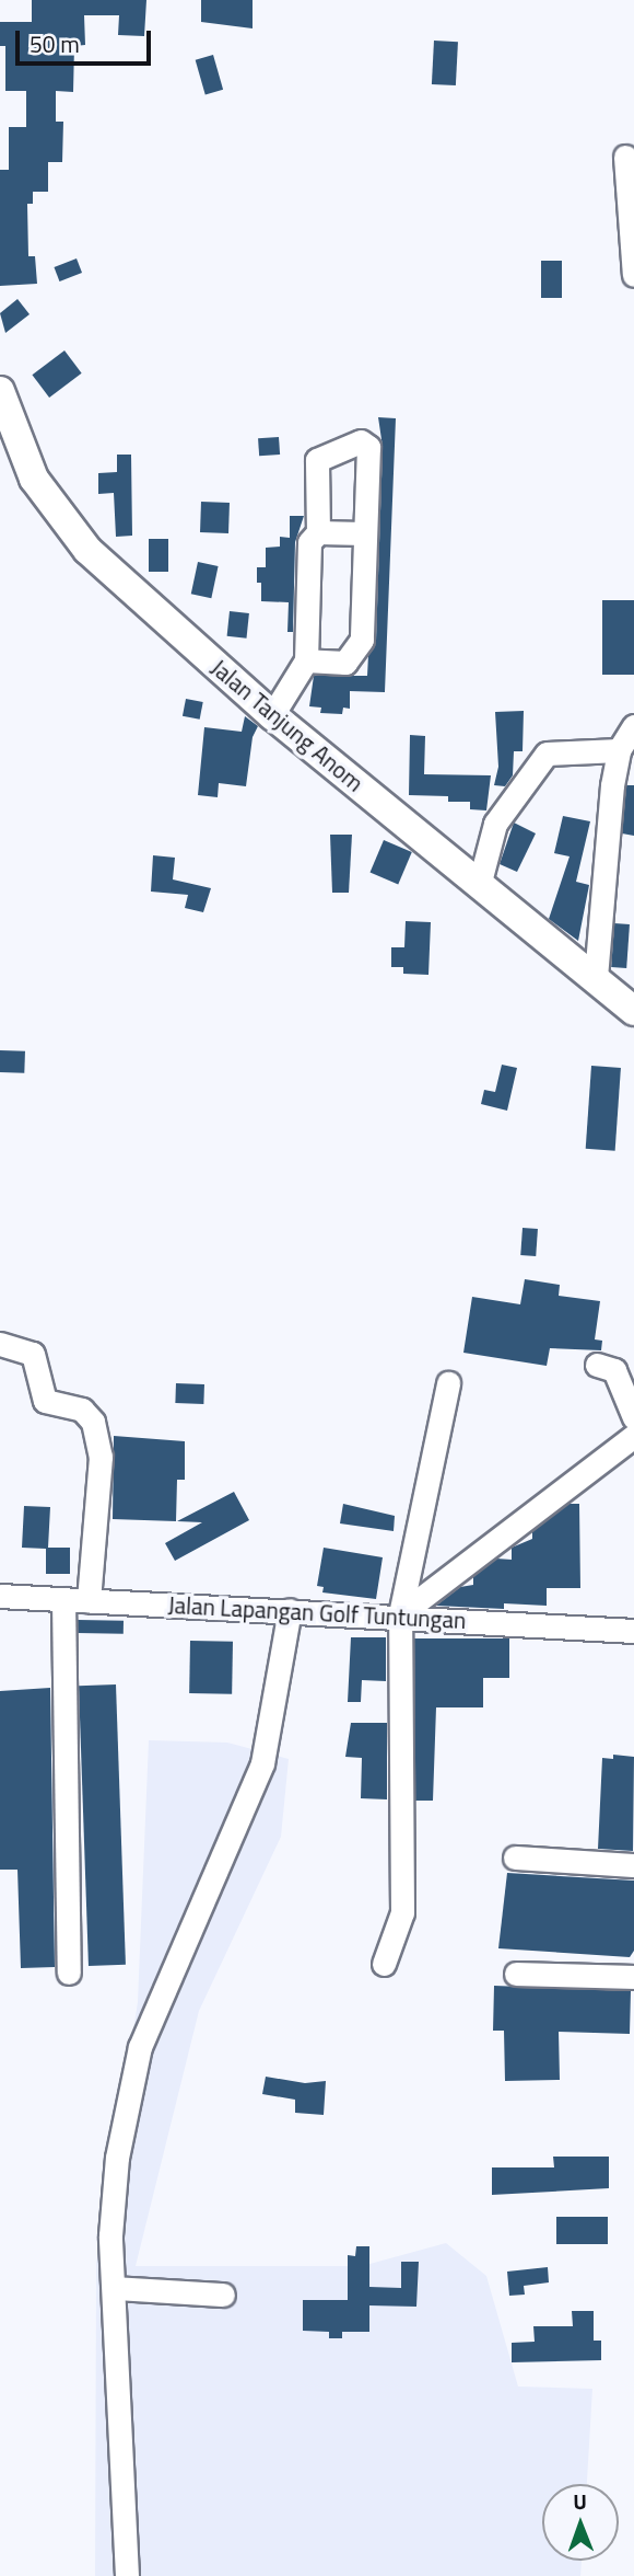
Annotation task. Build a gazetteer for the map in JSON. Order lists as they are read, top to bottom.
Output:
{
  "streets": {
    "main road": ["Jalan Tanjung Anom"],
    "street": ["Jalan Lapangan Golf Tuntungan"]
  },
  "scale_bar": "50 m",
  "north": "top"
}
